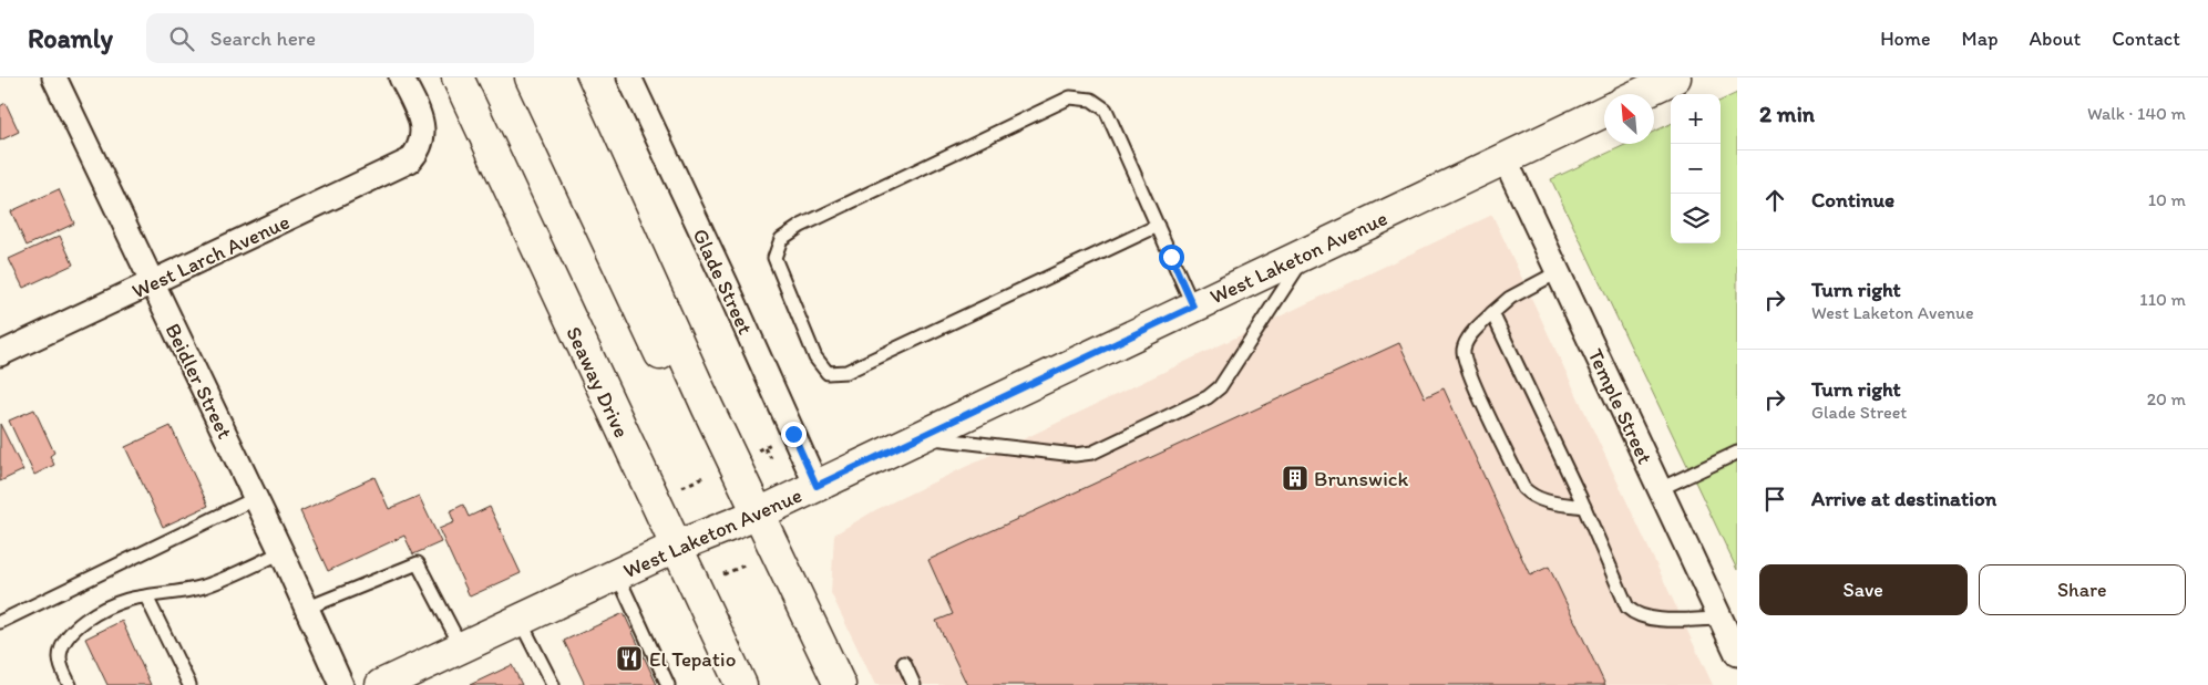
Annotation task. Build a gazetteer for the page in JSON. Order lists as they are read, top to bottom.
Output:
{
  "streets": {
    "main road": ["West Laketon Avenue", "Seaway Drive"],
    "street": [
      "West Larch Avenue",
      "Glade Street",
      "Beidler Street",
      "Temple Street"
    ]
  },
  "crossings": [
    ["West Larch Avenue", "Beidler Street"],
    ["West Laketon Avenue", "Glade Street"],
    ["West Laketon Avenue", "Seaway Drive"],
    ["West Laketon Avenue", "Temple Street"]
  ],
  "places": {
    "building": ["Brunswick"],
    "restaurant": ["El Tepatio"]
  },
  "north": "top left",
  "page": {
    "header": "Roamly",
    "search": "Search here",
    "nav": [
      "Home",
      "Map",
      "About",
      "Contact"
    ],
    "heading": ["2 min", "Walk · 140 m"],
    "map_buttons": ["+", "−"],
    "list": [
      ["Continue", "10 m"],
      ["Turn right", "West Laketon Avenue", "110 m"],
      ["Turn right", "Glade Street", "20 m"],
      "Arrive at destination"
    ],
    "buttons": ["Save", "Share"]
  }
}
